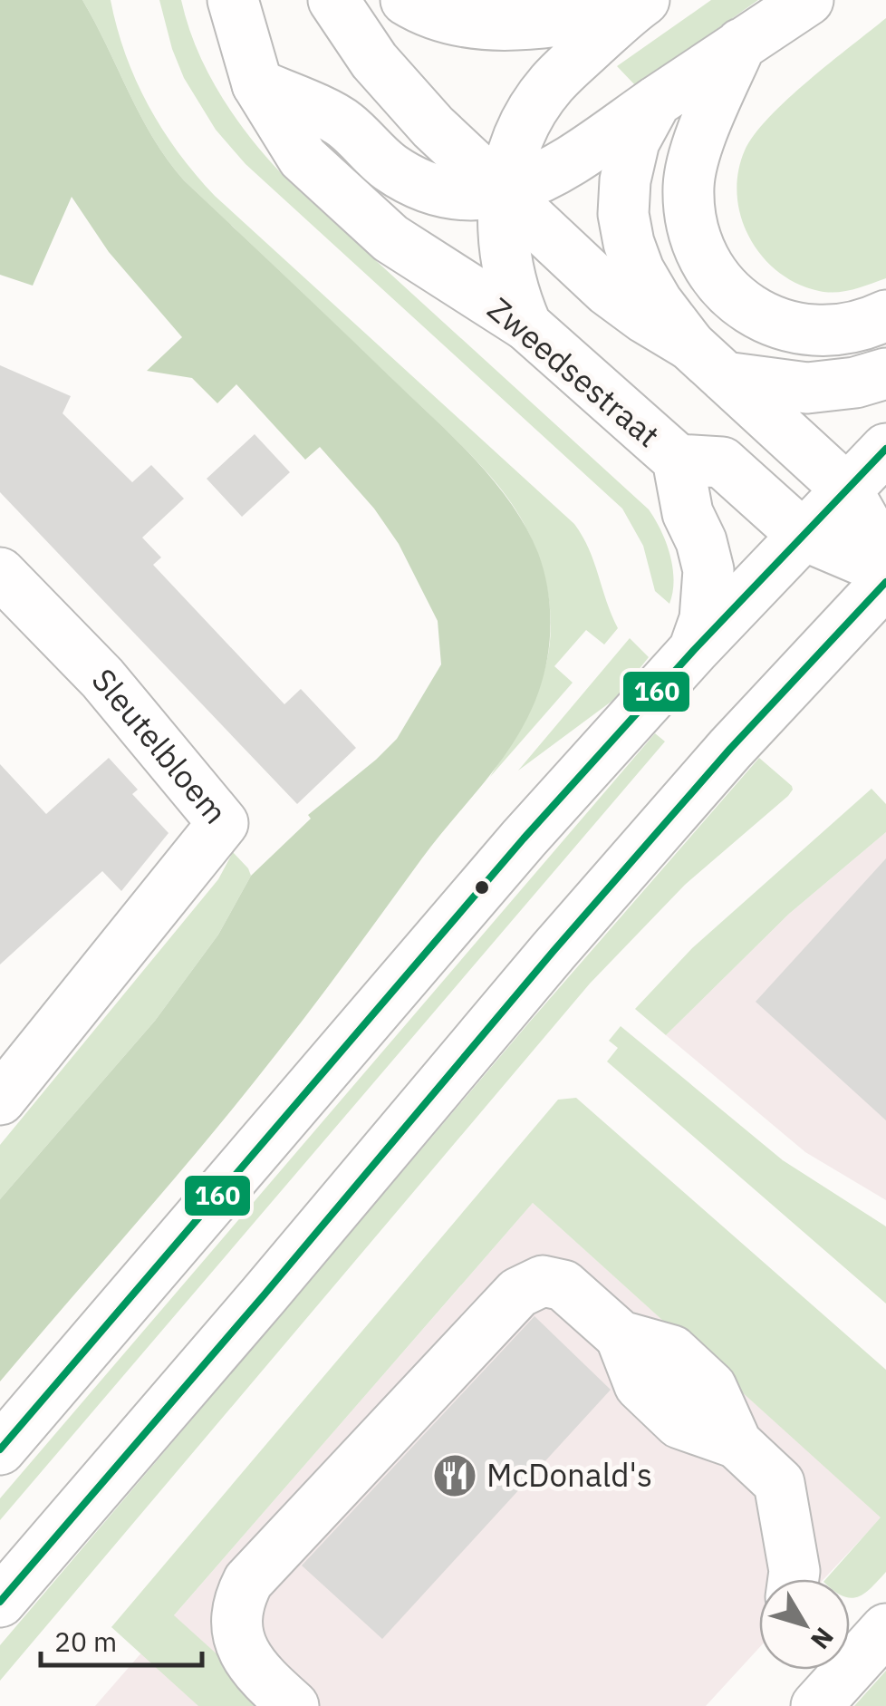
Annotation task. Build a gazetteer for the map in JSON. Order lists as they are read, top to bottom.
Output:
{
  "streets": {
    "main road": ["Zweedsestraat", "Sleutelbloem"]
  },
  "places": {
    "restaurant": ["McDonald's"]
  },
  "lines": ["transit line 160"],
  "scale_bar": "20 m",
  "north": "bottom right"
}
